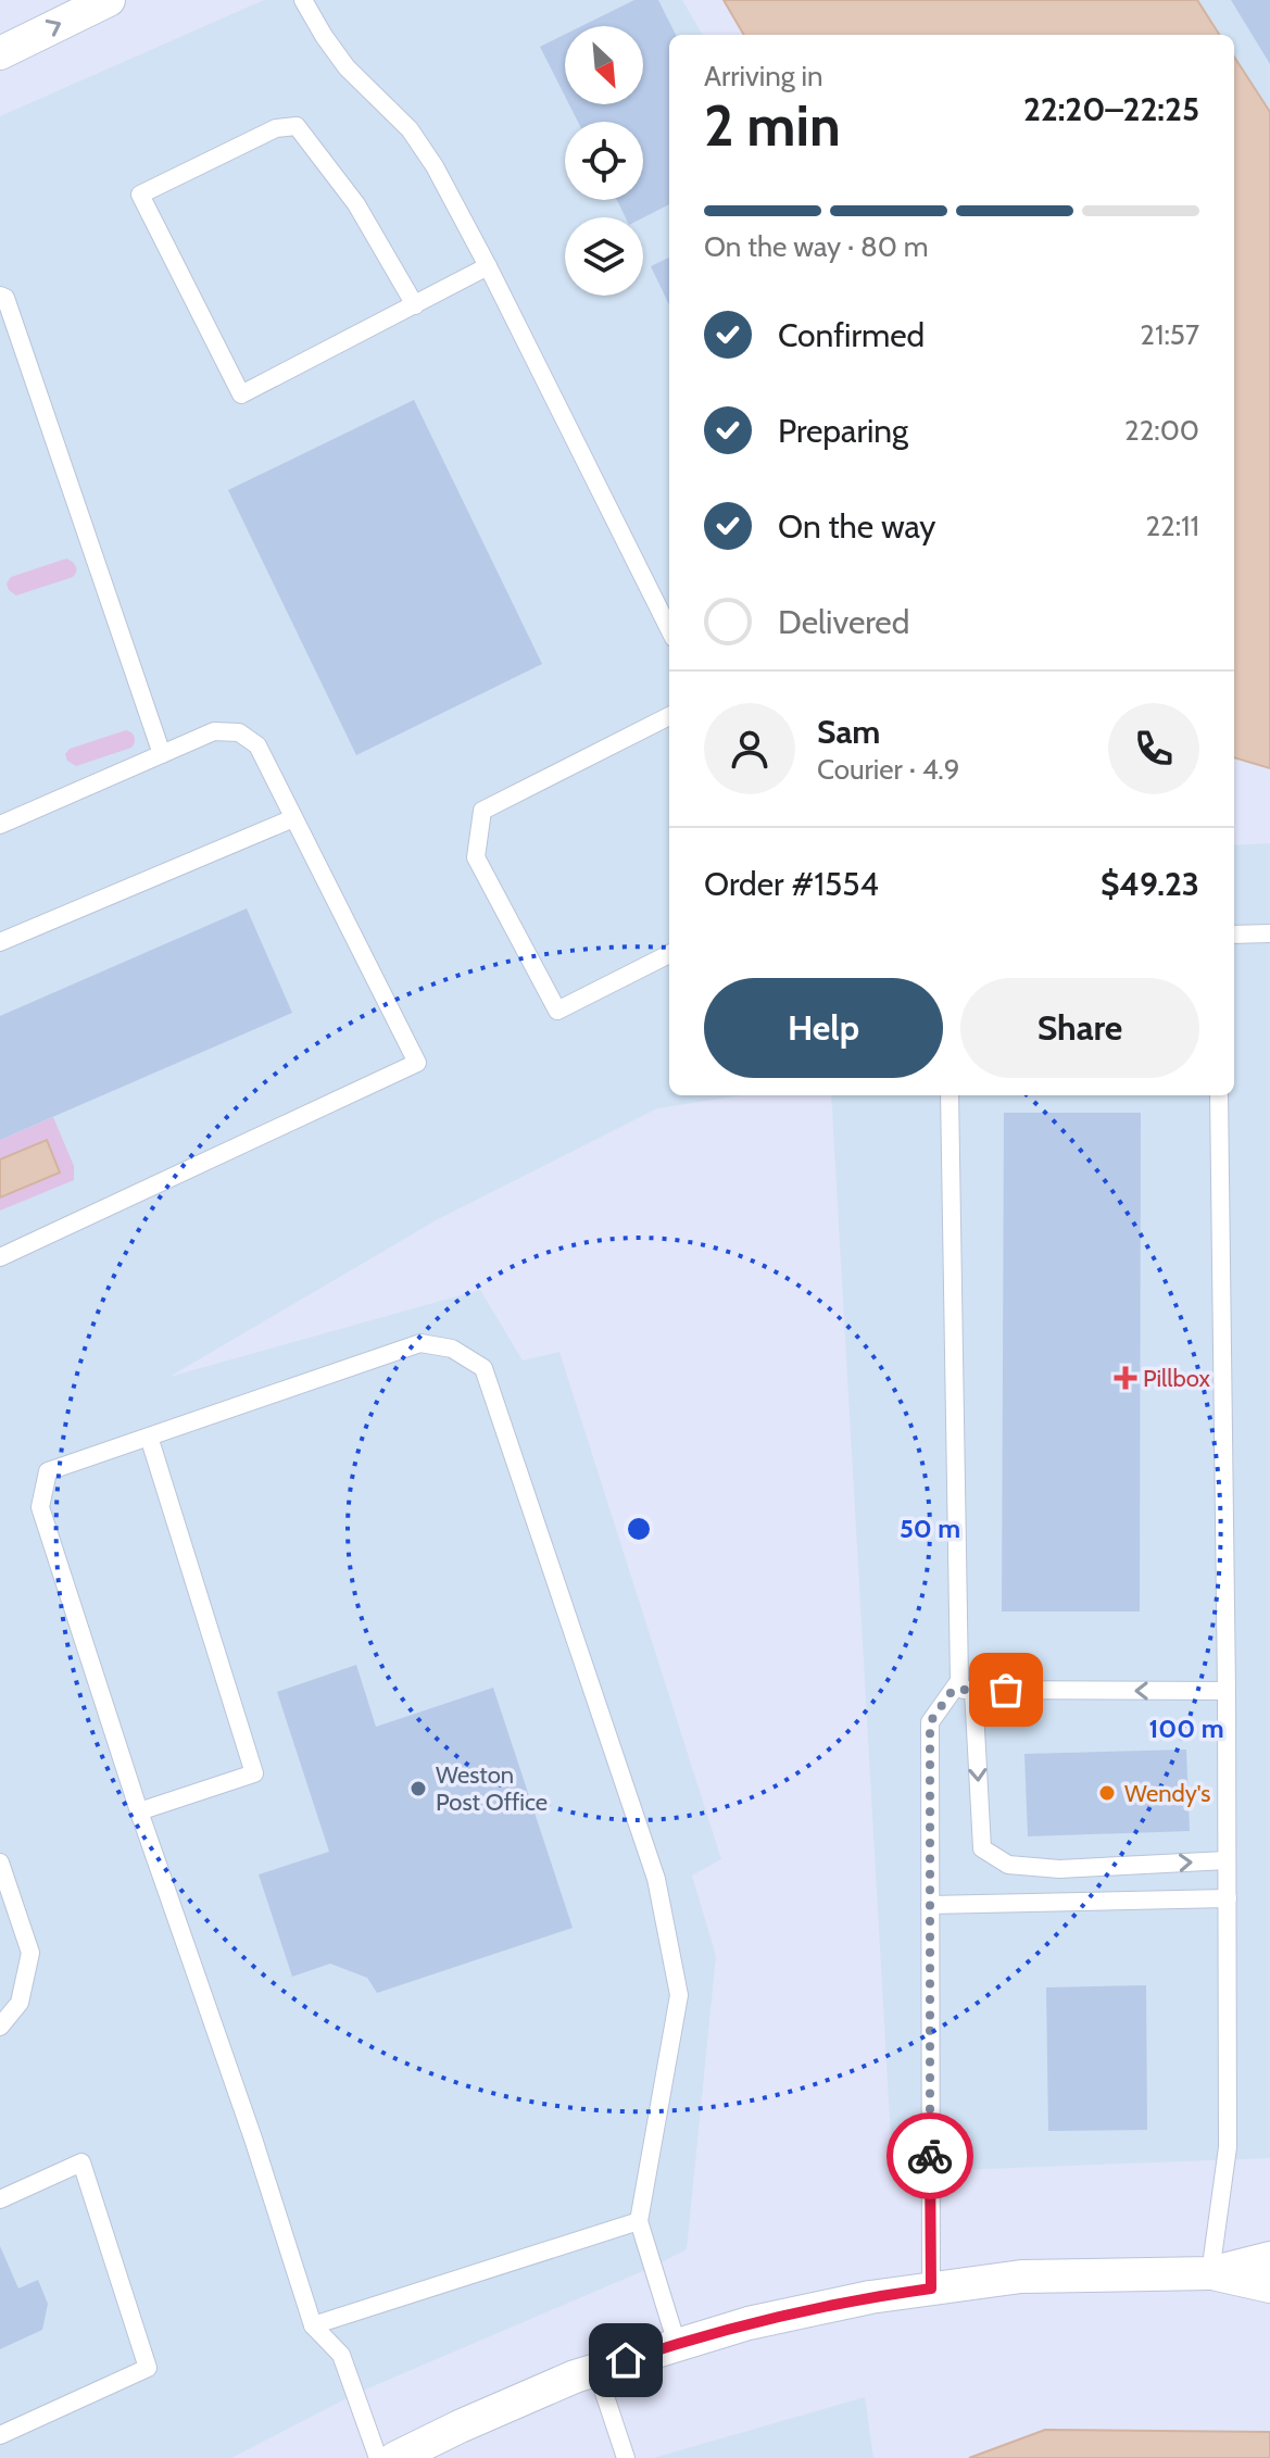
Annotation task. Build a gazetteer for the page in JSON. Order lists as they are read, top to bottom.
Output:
{
  "places": {
    "health": ["Pillbox"],
    "other": ["Weston Post Office", "Wendy's"]
  },
  "north": "bottom right",
  "page": {
    "heading": ["2 min", "Arriving in", "22:20–22:25"],
    "panel": [
      "Sam",
      "Courier · 4.9",
      "Order #1554",
      "$49.23"
    ],
    "bar": "On the way · 80 m",
    "list": [
      ["Confirmed", "21:57"],
      ["Preparing", "22:00"],
      ["On the way", "22:11"],
      "Delivered"
    ],
    "buttons": ["Help", "Share"]
  },
  "rings": ["50 m", "100 m"]
}
